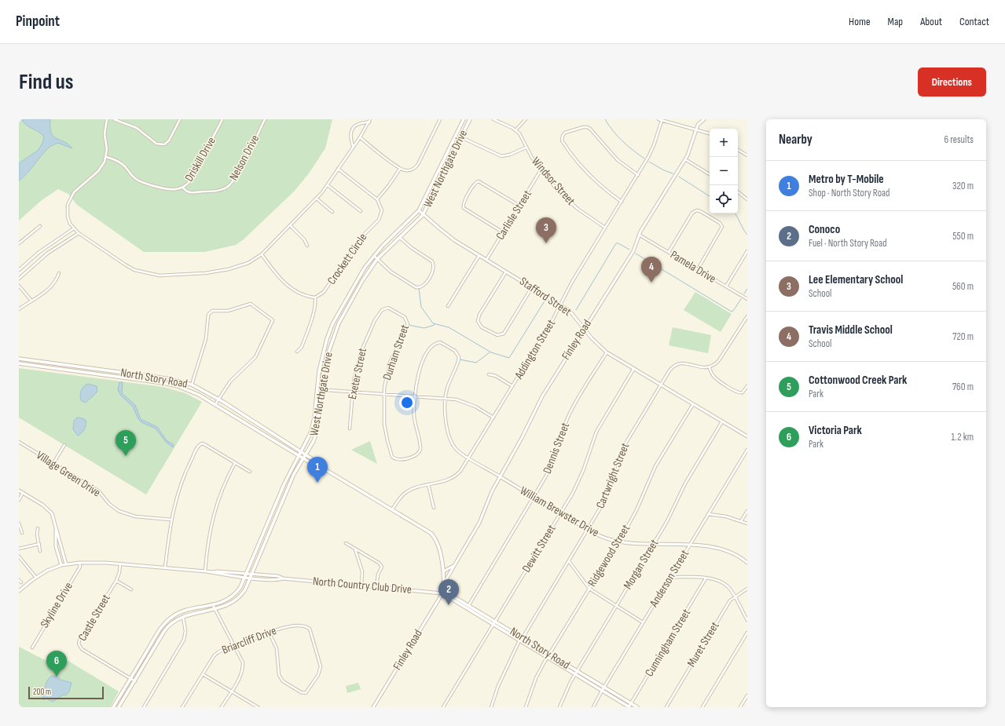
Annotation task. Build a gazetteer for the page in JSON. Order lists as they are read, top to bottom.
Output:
{
  "streets": {
    "main road": ["West Northgate Drive", "North Story Road"],
    "street": [
      "Nelson Drive",
      "Driskill Drive",
      "Windsor Street",
      "Carlisle Street",
      "Crockett Circle",
      "Pamela Drive",
      "Stafford Street",
      "Finley Road",
      "Addington Street",
      "Durham Street",
      "Exeter Street",
      "Dennis Street",
      "Village Green Drive",
      "Cartwright Street",
      "William Brewster Drive",
      "Dewitt Street",
      "Ridgewood Street",
      "Morgan Street",
      "Anderson Street",
      "North Country Club Drive",
      "Skyline Drive",
      "Castle Street",
      "Briarcliff Drive",
      "Cunningham Street",
      "Muret Street"
    ]
  },
  "crossings": [
    ["Nelson Drive", "Driskill Drive"],
    ["West Northgate Drive", "Stafford Street"],
    ["West Northgate Drive", "North Story Road"],
    ["West Northgate Drive", "North Country Club Drive"],
    ["West Northgate Drive", "Castle Street"],
    ["Windsor Street", "Carlisle Street"],
    ["Windsor Street", "Addington Street"],
    ["Carlisle Street", "Stafford Street"],
    ["Pamela Drive", "Finley Road"],
    ["Stafford Street", "Finley Road"],
    ["Stafford Street", "Addington Street"],
    ["Stafford Street", "Dennis Street"],
    ["Stafford Street", "Cartwright Street"],
    ["Stafford Street", "Dewitt Street"],
    ["Stafford Street", "Ridgewood Street"],
    ["Stafford Street", "Morgan Street"],
    ["Finley Road", "North Story Road"],
    ["Finley Road", "William Brewster Drive"],
    ["Finley Road", "North Country Club Drive"],
    ["Addington Street", "North Story Road"],
    ["Addington Street", "William Brewster Drive"],
    ["Durham Street", "Exeter Street"],
    ["Durham Street", "William Brewster Drive"],
    ["North Story Road", "Dennis Street"],
    ["North Story Road", "Cartwright Street"],
    ["North Story Road", "Dewitt Street"],
    ["North Story Road", "Ridgewood Street"],
    ["North Story Road", "Morgan Street"],
    ["North Story Road", "Anderson Street"],
    ["North Story Road", "North Country Club Drive"],
    ["North Story Road", "Cunningham Street"],
    ["Dennis Street", "William Brewster Drive"],
    ["Cartwright Street", "William Brewster Drive"],
    ["William Brewster Drive", "Dewitt Street"],
    ["William Brewster Drive", "Ridgewood Street"],
    ["William Brewster Drive", "Morgan Street"],
    ["William Brewster Drive", "Anderson Street"],
    ["North Country Club Drive", "Skyline Drive"],
    ["North Country Club Drive", "Castle Street"]
  ],
  "scale_bar": "200 m",
  "page": {
    "header": "Pinpoint",
    "nav": [
      "Home",
      "Map",
      "About",
      "Contact"
    ],
    "buttons": "Directions",
    "title": "Find us",
    "heading": ["Nearby", "6 results"],
    "map_buttons": ["+", "−"],
    "list": [
      {
        "mark": "1",
        "name": "Metro by T-Mobile",
        "note": "Shop · North Story Road",
        "value": "320 m"
      },
      {
        "mark": "2",
        "name": "Conoco",
        "note": "Fuel · North Story Road",
        "value": "550 m"
      },
      {
        "mark": "3",
        "name": "Lee Elementary School",
        "note": "School",
        "value": "560 m"
      },
      {
        "mark": "4",
        "name": "Travis Middle School",
        "note": "School",
        "value": "720 m"
      },
      {
        "mark": "5",
        "name": "Cottonwood Creek Park",
        "note": "Park",
        "value": "760 m"
      },
      {
        "mark": "6",
        "name": "Victoria Park",
        "note": "Park",
        "value": "1.2 km"
      }
    ],
    "pins": [
      "3",
      "4",
      "5",
      "1",
      "2",
      "6"
    ],
    "scale": "200 m"
  }
}
